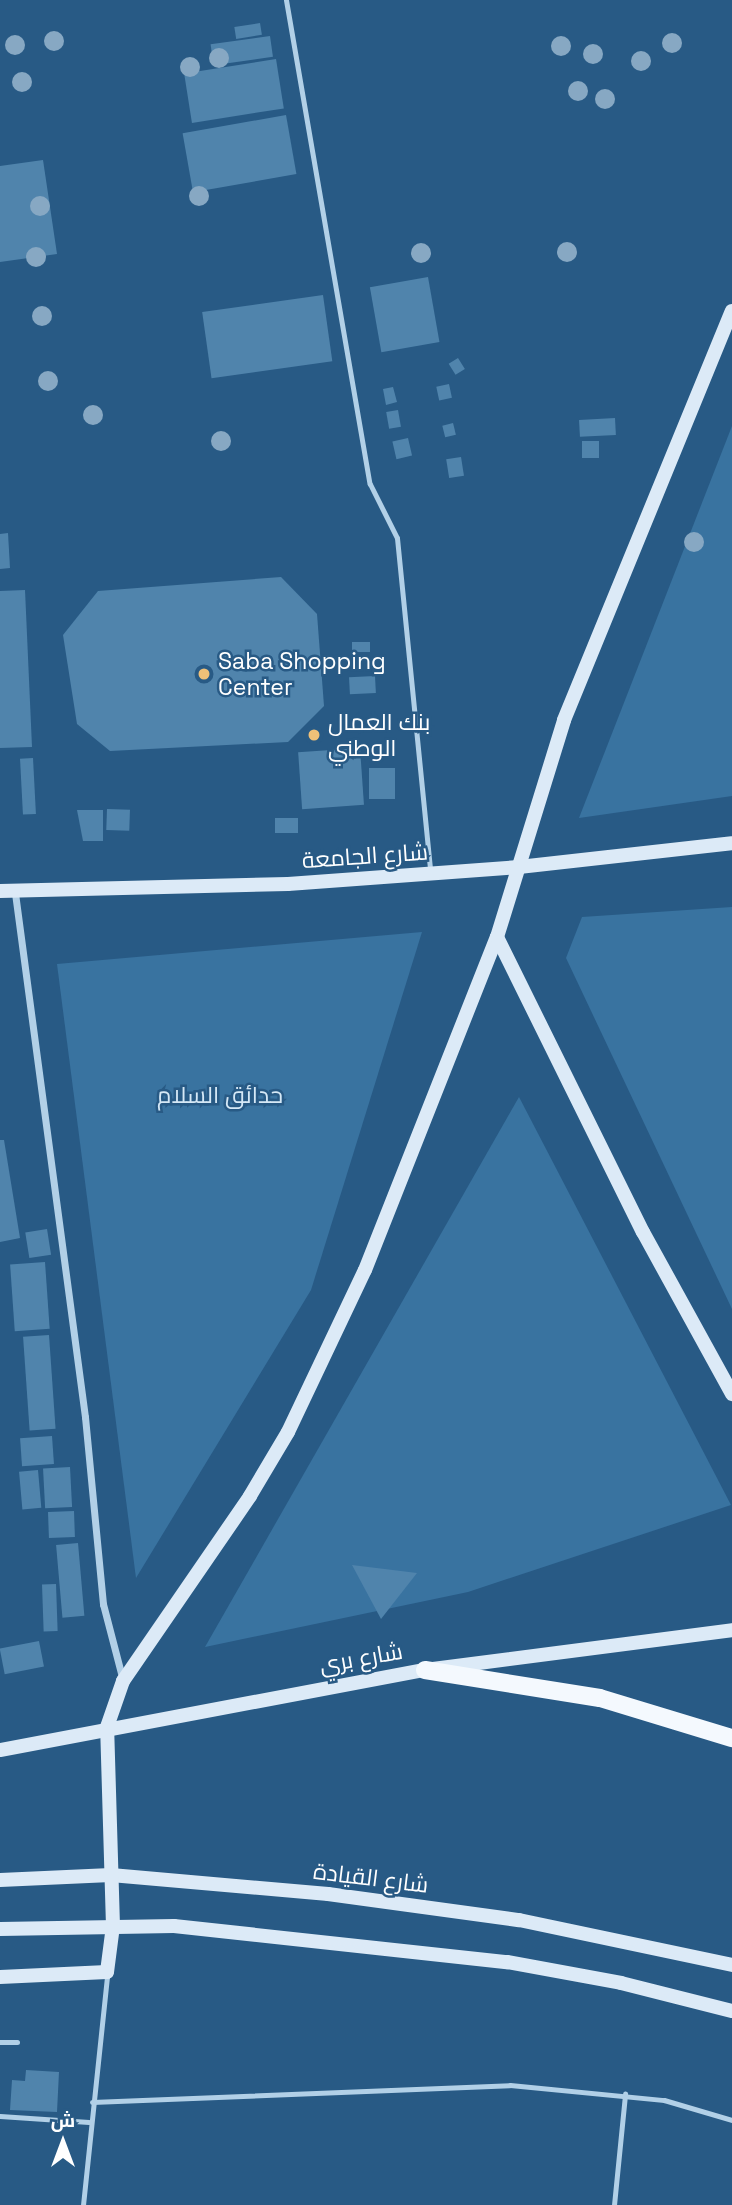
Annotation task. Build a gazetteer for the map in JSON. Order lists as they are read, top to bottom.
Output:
{
  "streets": {
    "main road": ["شارع الجامعة", "شارع بري", "شارع القيادة"]
  },
  "parks": ["حدائق السلام"],
  "places": ["Saba Shopping Center", "بنك العمال الوطني"],
  "north": "top"
}
